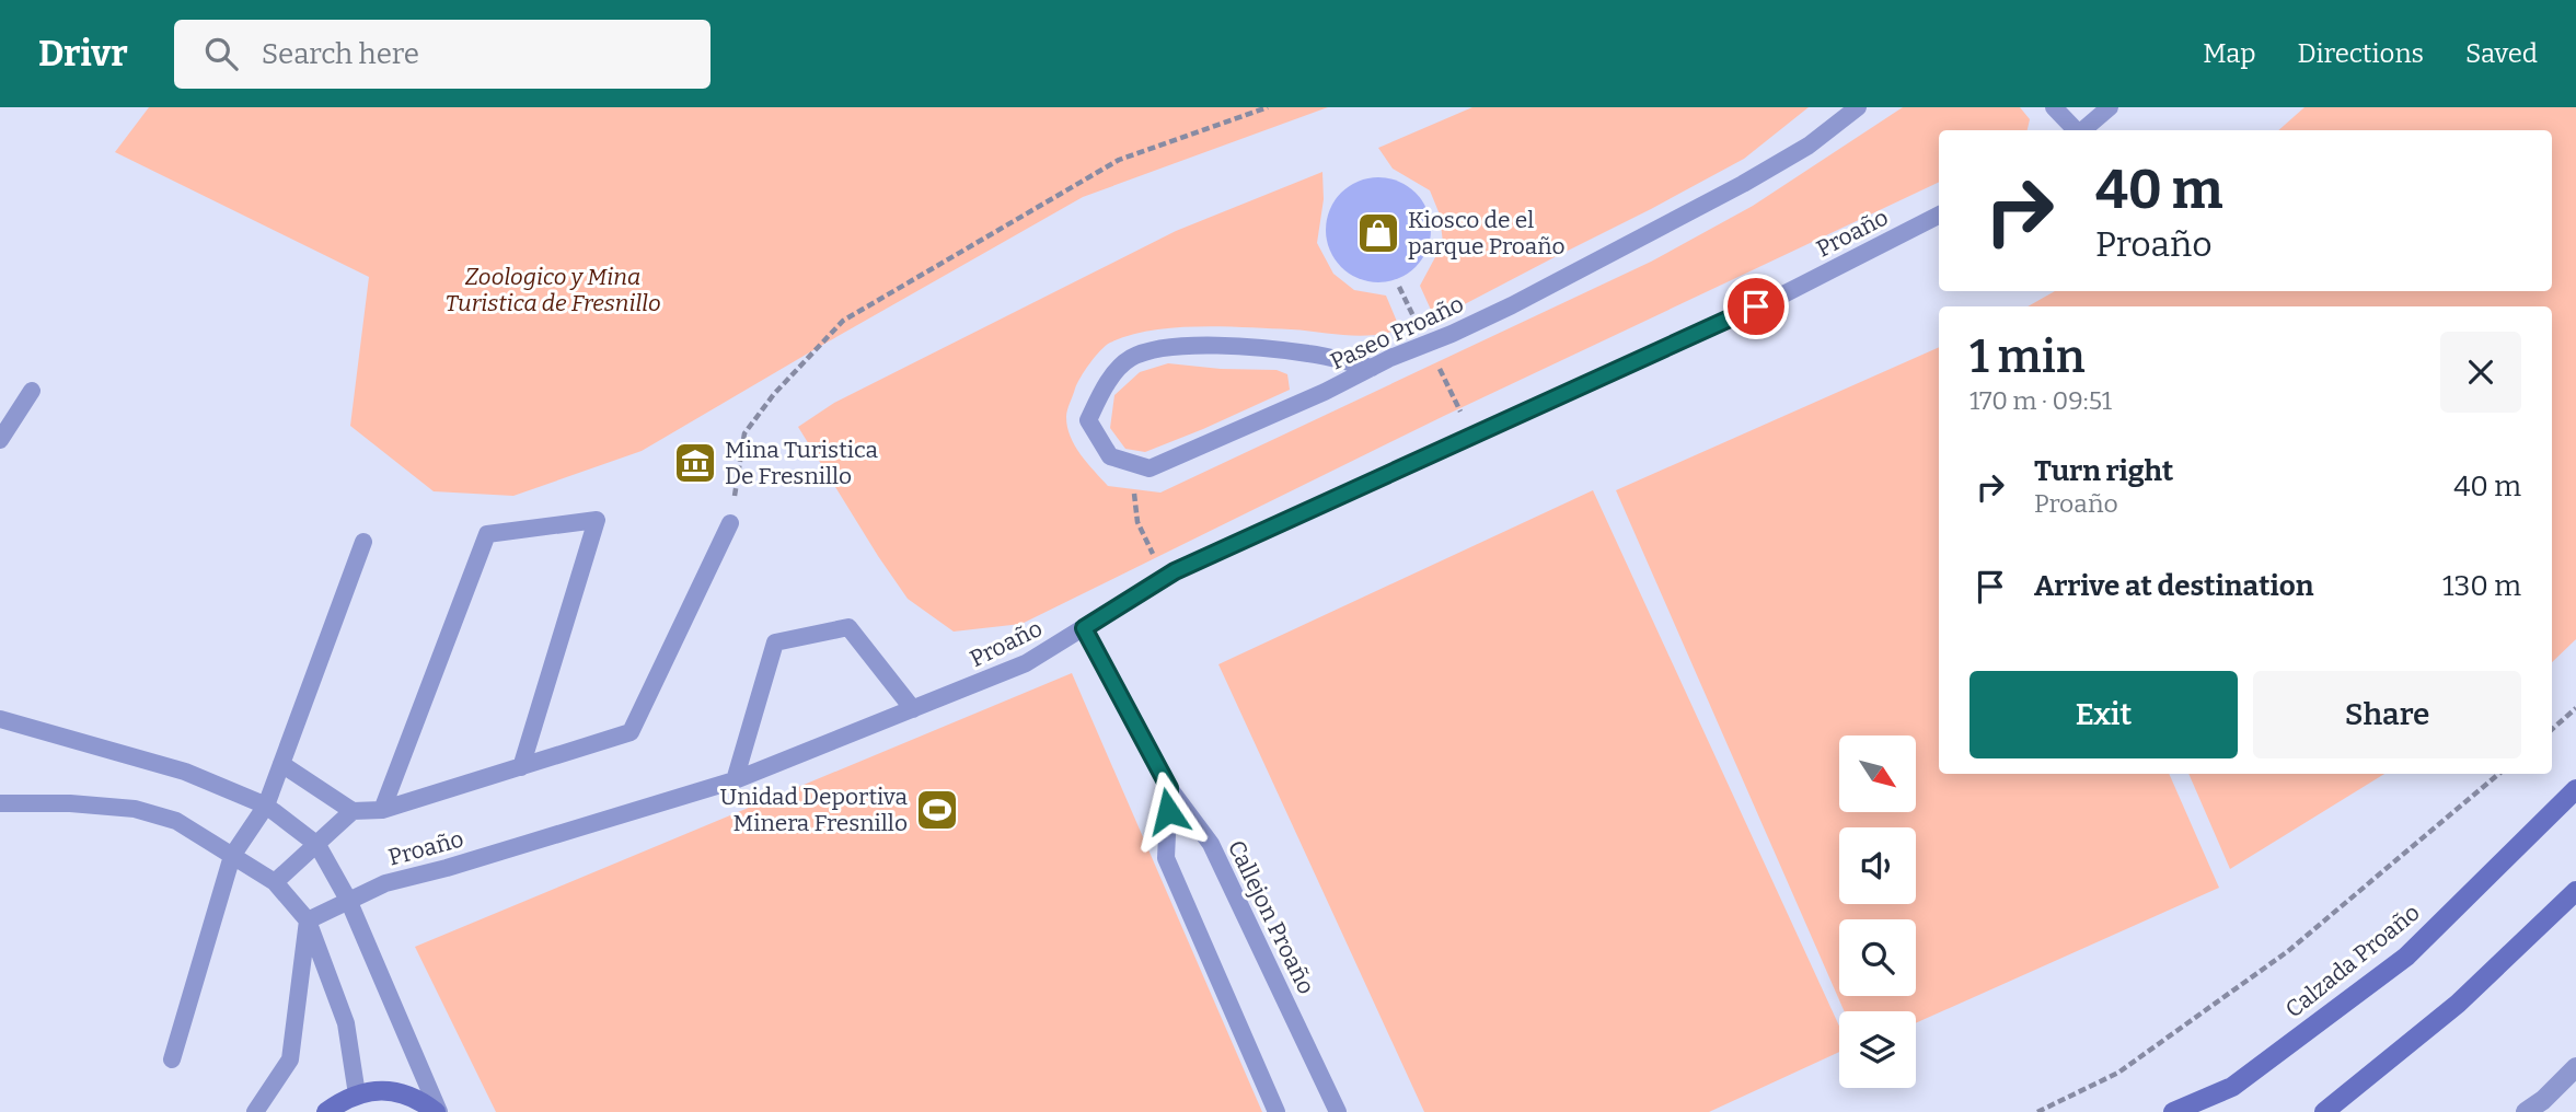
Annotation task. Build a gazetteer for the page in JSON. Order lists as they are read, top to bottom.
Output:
{
  "streets": {
    "main road": ["Calzada Proaño"],
    "lane": ["Proaño", "Paseo Proaño", "Callejon Proaño"]
  },
  "crossings": [
    ["Proaño", "Callejon Proaño"]
  ],
  "parks": ["Zoologico y Mina Turistica de Fresnillo"],
  "places": {
    "shop": ["Kiosco de el parque Proaño"],
    "museum": ["Mina Turistica De Fresnillo"],
    "sports": ["Unidad Deportiva Minera Fresnillo"]
  },
  "north": "bottom right",
  "page": {
    "header": "Drivr",
    "search": "Search here",
    "nav": ["Map", "Directions", "Saved"],
    "turn": ["40 m", "Proaño"],
    "heading": ["1 min", "170 m · 09:51"],
    "list": [
      {
        "name": "Turn right",
        "note": "Proaño",
        "value": "40 m"
      },
      {
        "name": "Arrive at destination",
        "value": "130 m"
      }
    ],
    "buttons": ["Exit", "Share"]
  }
}
